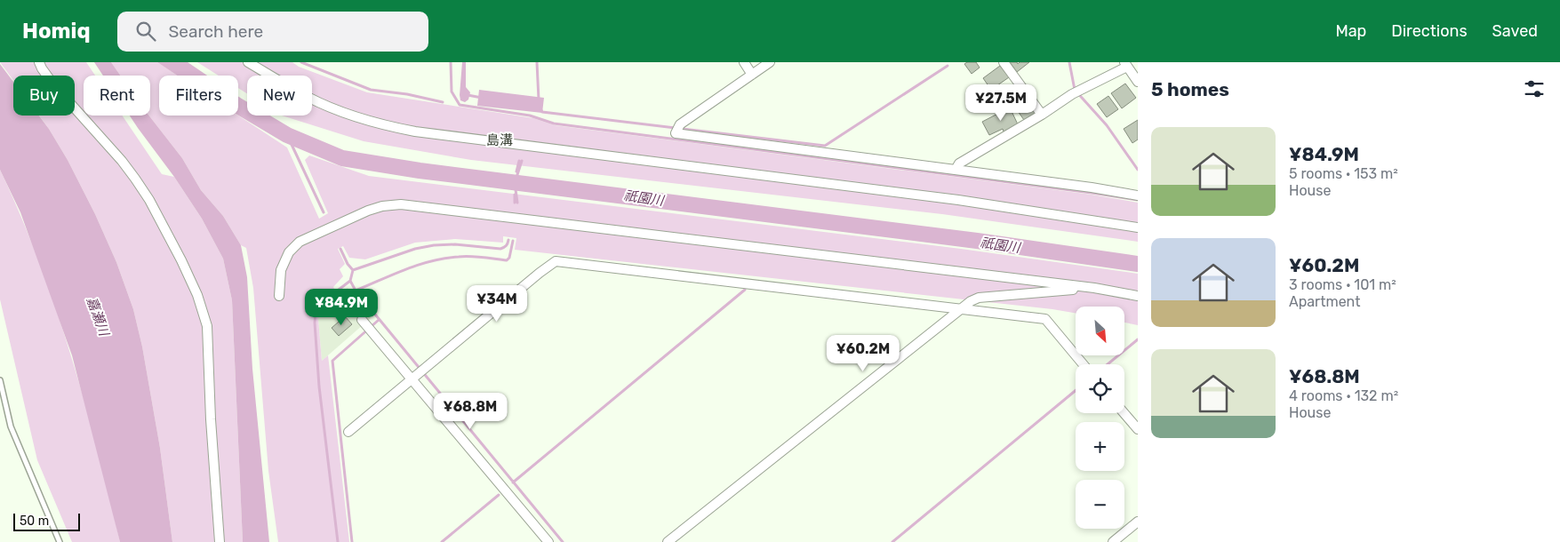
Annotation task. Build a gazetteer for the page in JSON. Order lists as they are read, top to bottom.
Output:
{
  "districts": ["島溝"],
  "water": ["祇園川", "嘉瀬川"],
  "scale_bar": "50 m",
  "north": "bottom right",
  "page": {
    "header": "Homiq",
    "search": "Search here",
    "nav": ["Map", "Directions", "Saved"],
    "heading": "5 homes",
    "chip": [
      "Buy",
      "Rent",
      "Filters",
      "New"
    ],
    "price": [
      "¥27.5M",
      "¥34M",
      "¥84.9M",
      "¥60.2M",
      "¥68.8M"
    ],
    "list": [
      {
        "name": "¥84.9M",
        "note": "5 rooms · 153 m² · House"
      },
      {
        "name": "¥60.2M",
        "note": "3 rooms · 101 m² · Apartment"
      },
      {
        "name": "¥68.8M",
        "note": "4 rooms · 132 m² · House"
      }
    ],
    "map_buttons": ["+", "−"],
    "scale": "50 m"
  }
}
